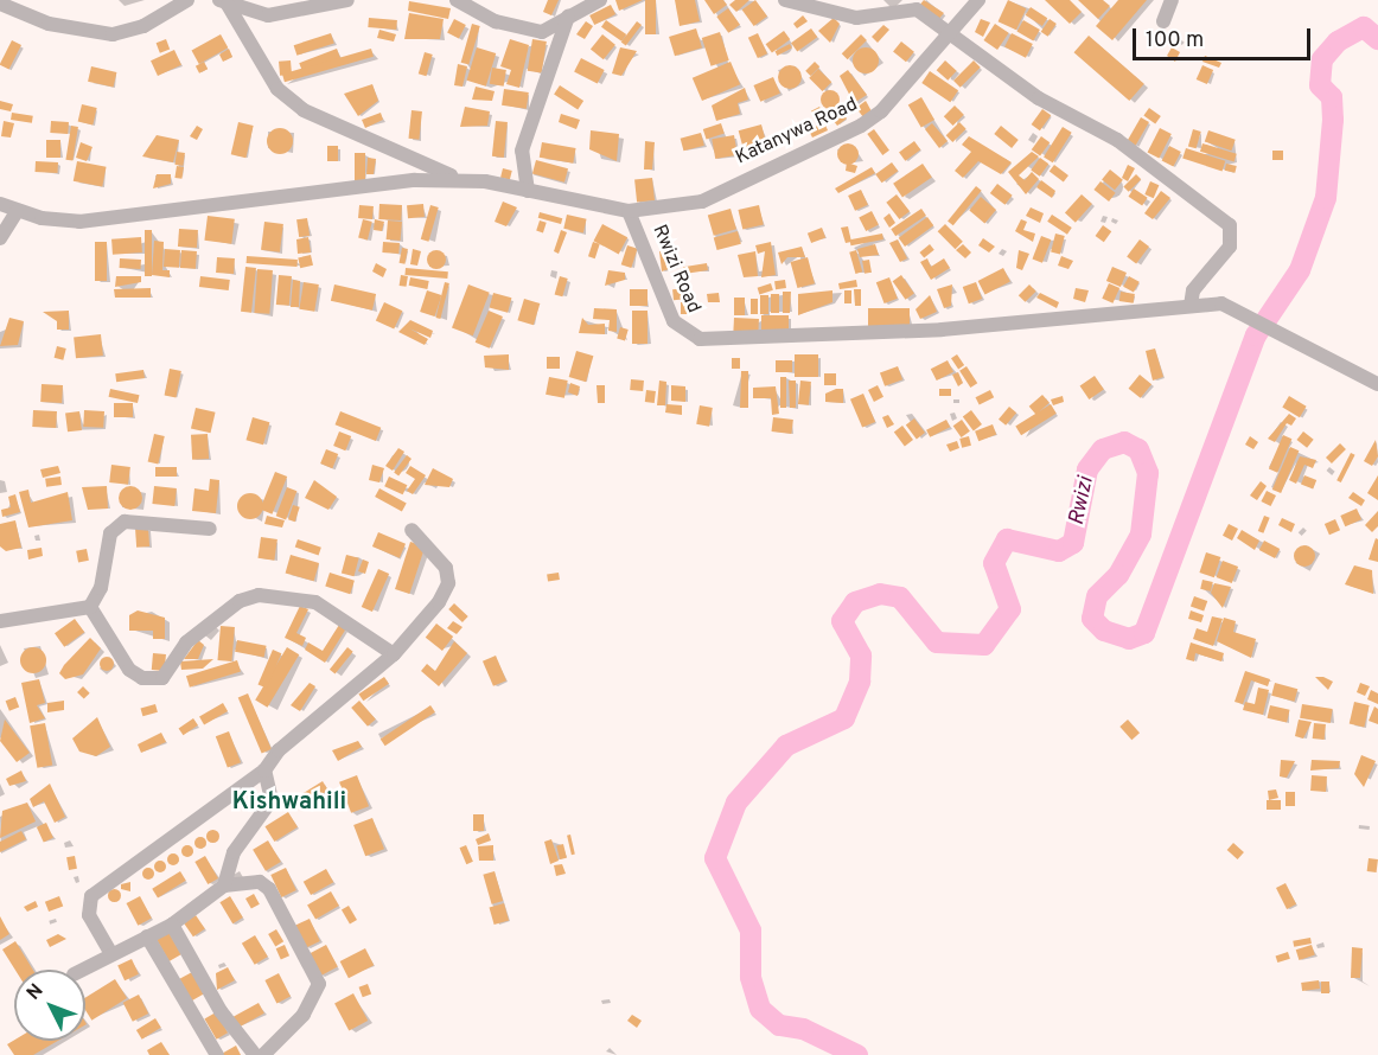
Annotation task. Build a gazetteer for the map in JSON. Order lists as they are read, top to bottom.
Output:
{
  "streets": {
    "street": ["Katanywa Road", "Rwizi Road"]
  },
  "crossings": [
    ["Katanywa Road", "Rwizi Road"]
  ],
  "districts": ["Kishwahili"],
  "water": ["Rwizi"],
  "scale_bar": "100 m",
  "north": "top left"
}
